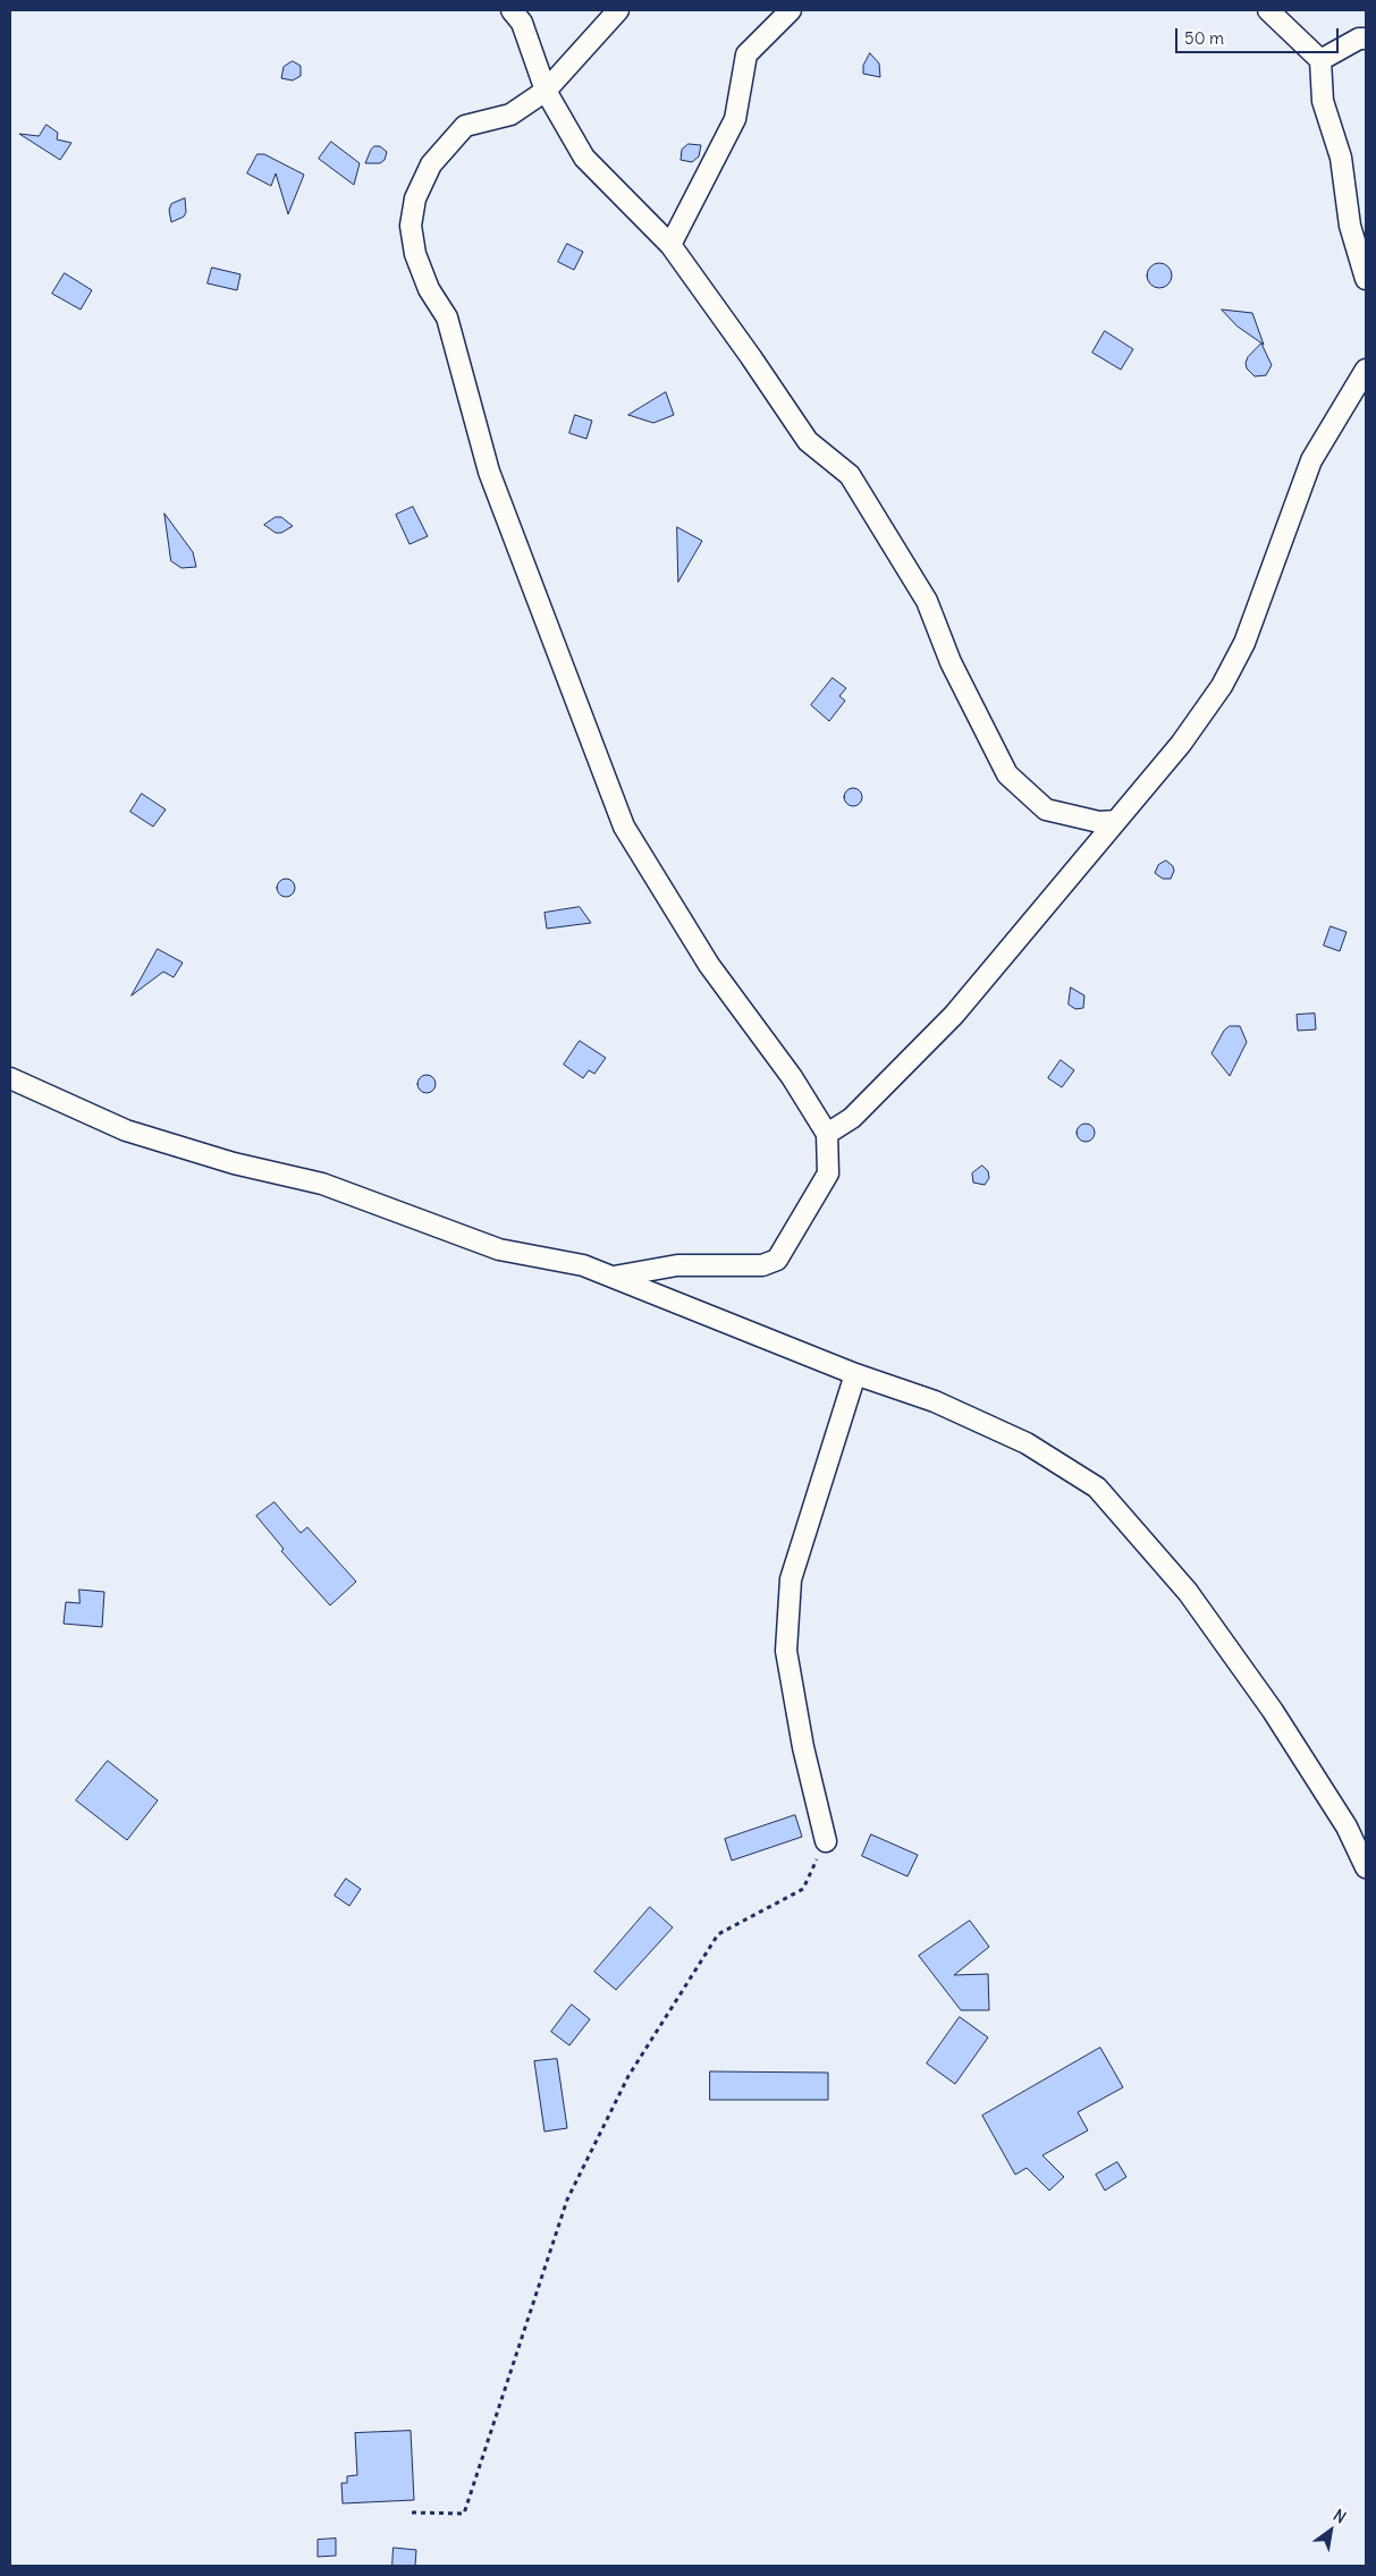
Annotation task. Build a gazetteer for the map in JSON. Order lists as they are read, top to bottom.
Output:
{
  "scale_bar": "50 m",
  "north": "top right"
}
